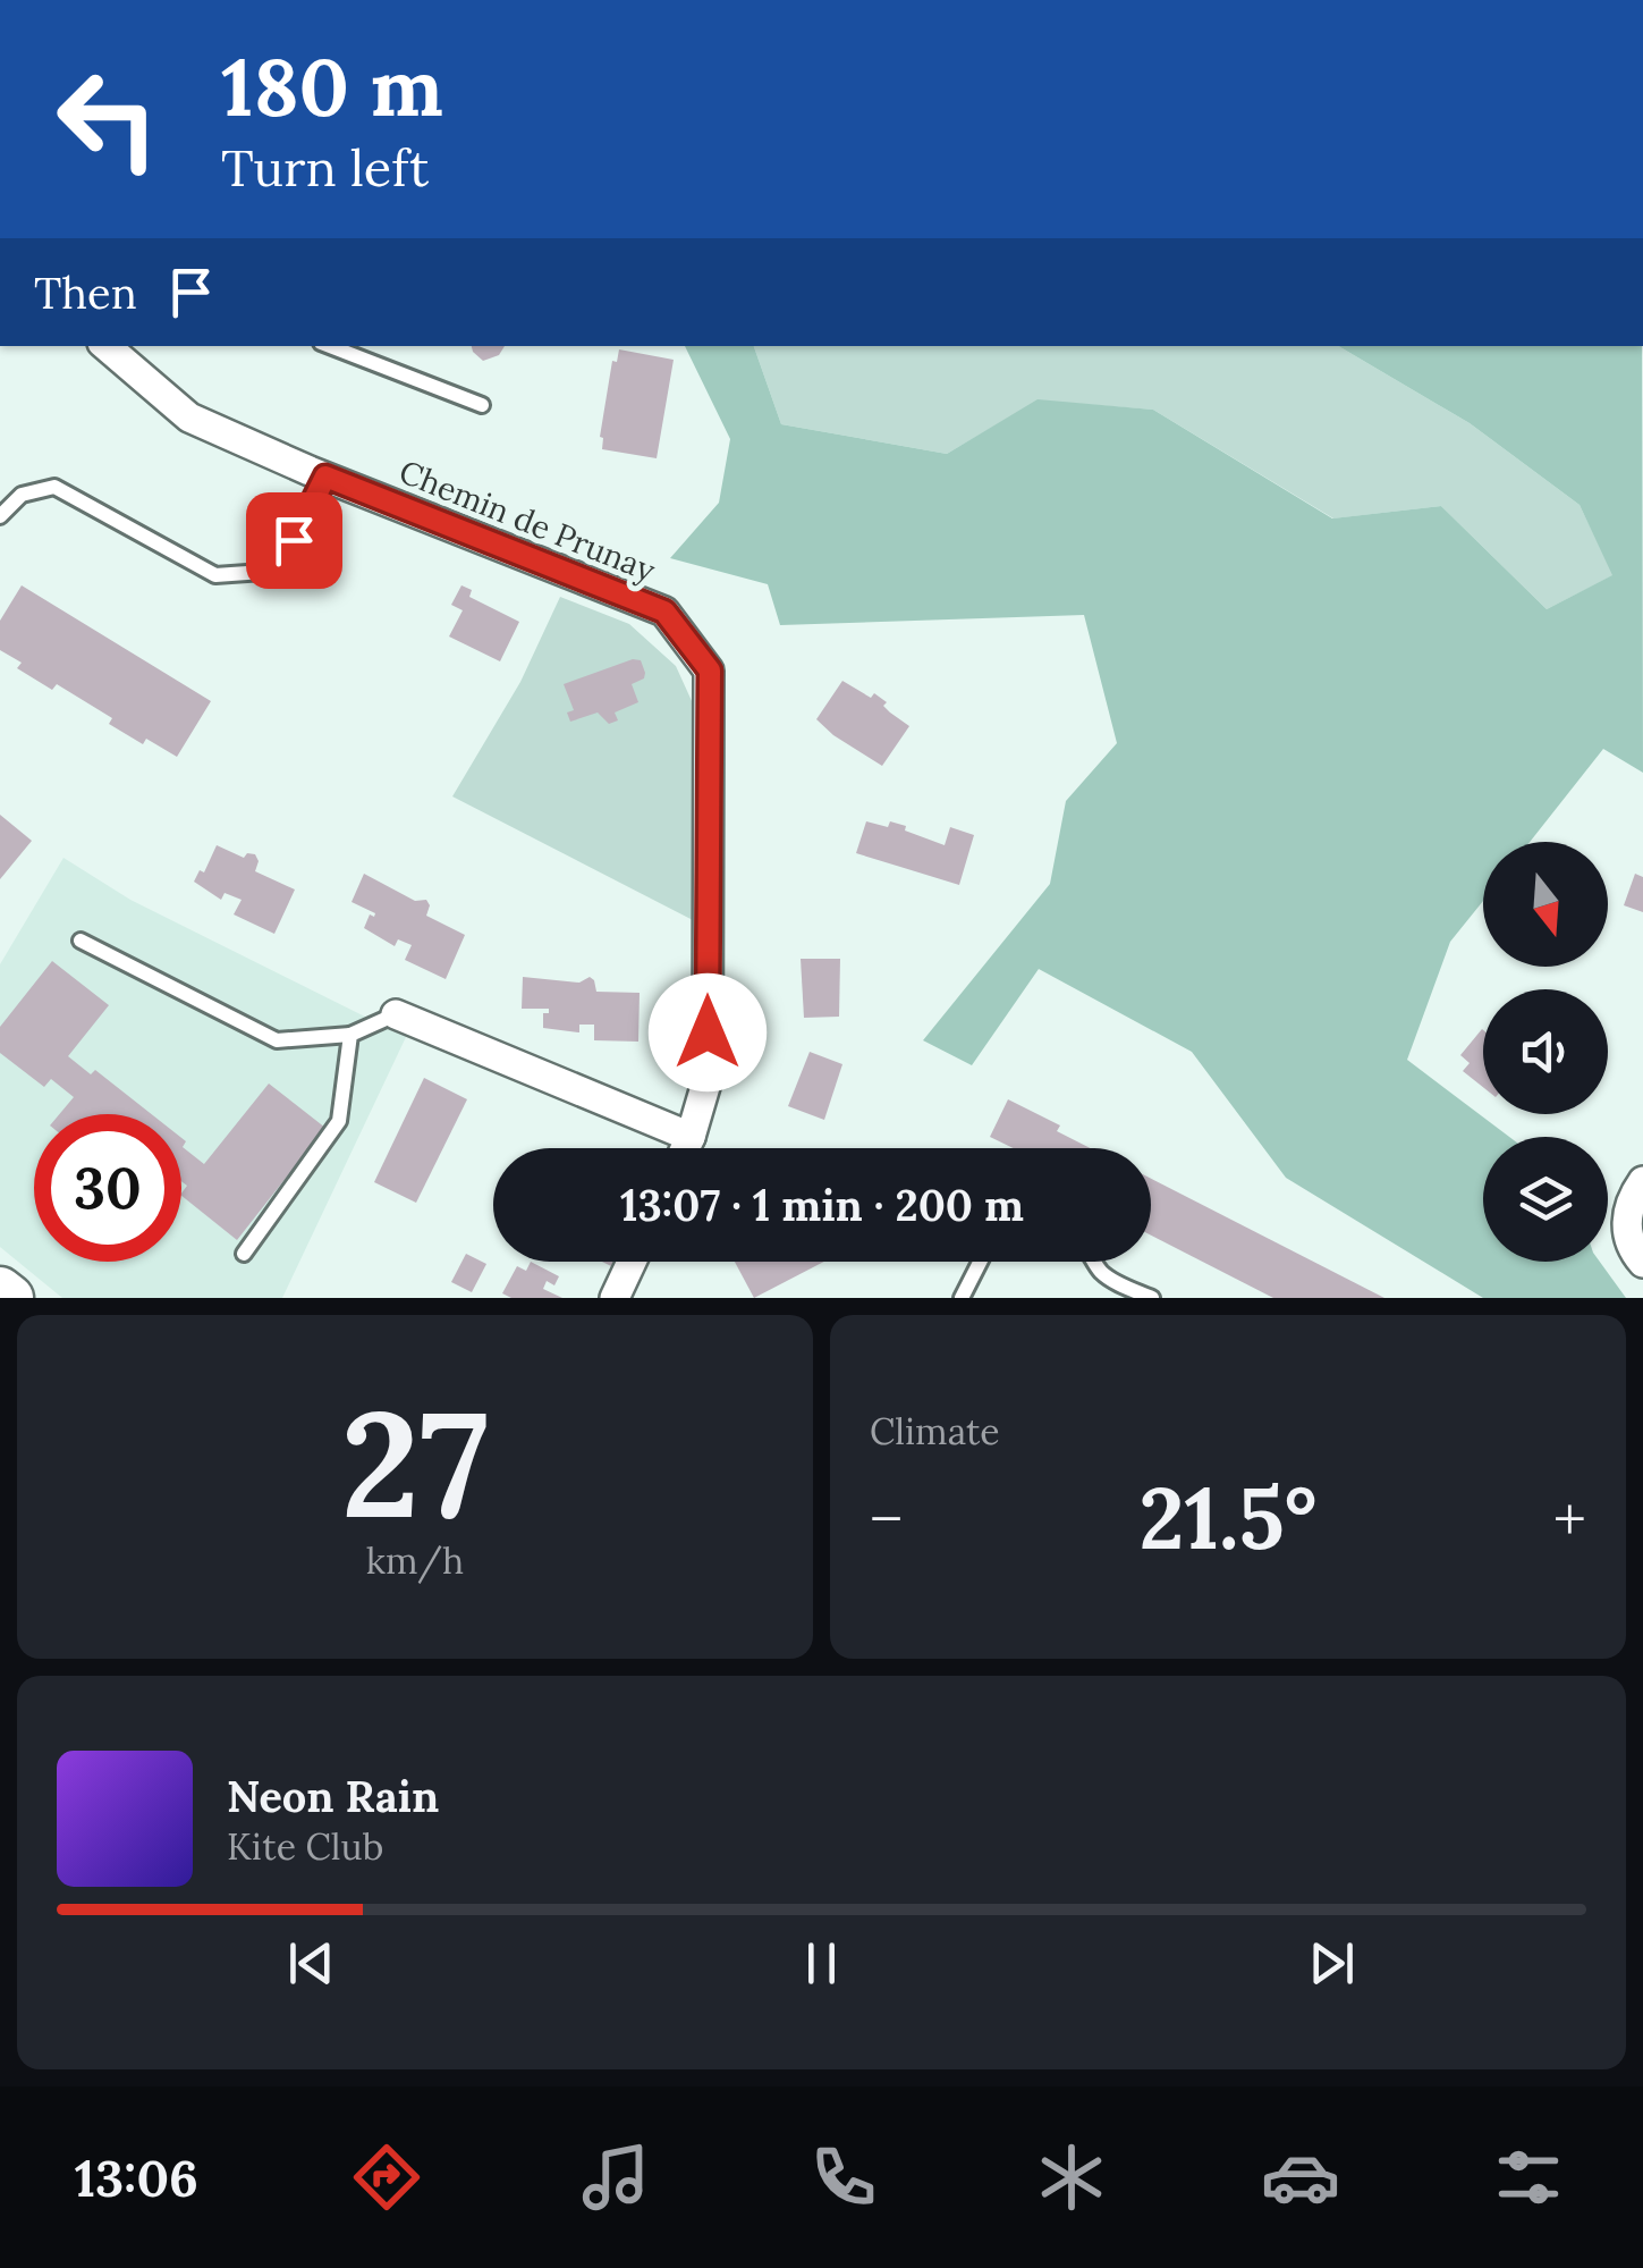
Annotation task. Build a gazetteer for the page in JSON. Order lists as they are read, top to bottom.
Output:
{
  "streets": {
    "street": ["Chemin de Prunay"]
  },
  "north": "bottom",
  "page": {
    "turn": ["180 m", "Turn left"],
    "then": "Then",
    "limit": "30",
    "trip": "13:07 · 1 min · 200 m",
    "tile": [
      ["27", "km/h"],
      "Climate"
    ],
    "heat": ["−", "21.5°", "+"],
    "song": ["Neon Rain", "Kite Club"],
    "tabs": "13:06"
  }
}
